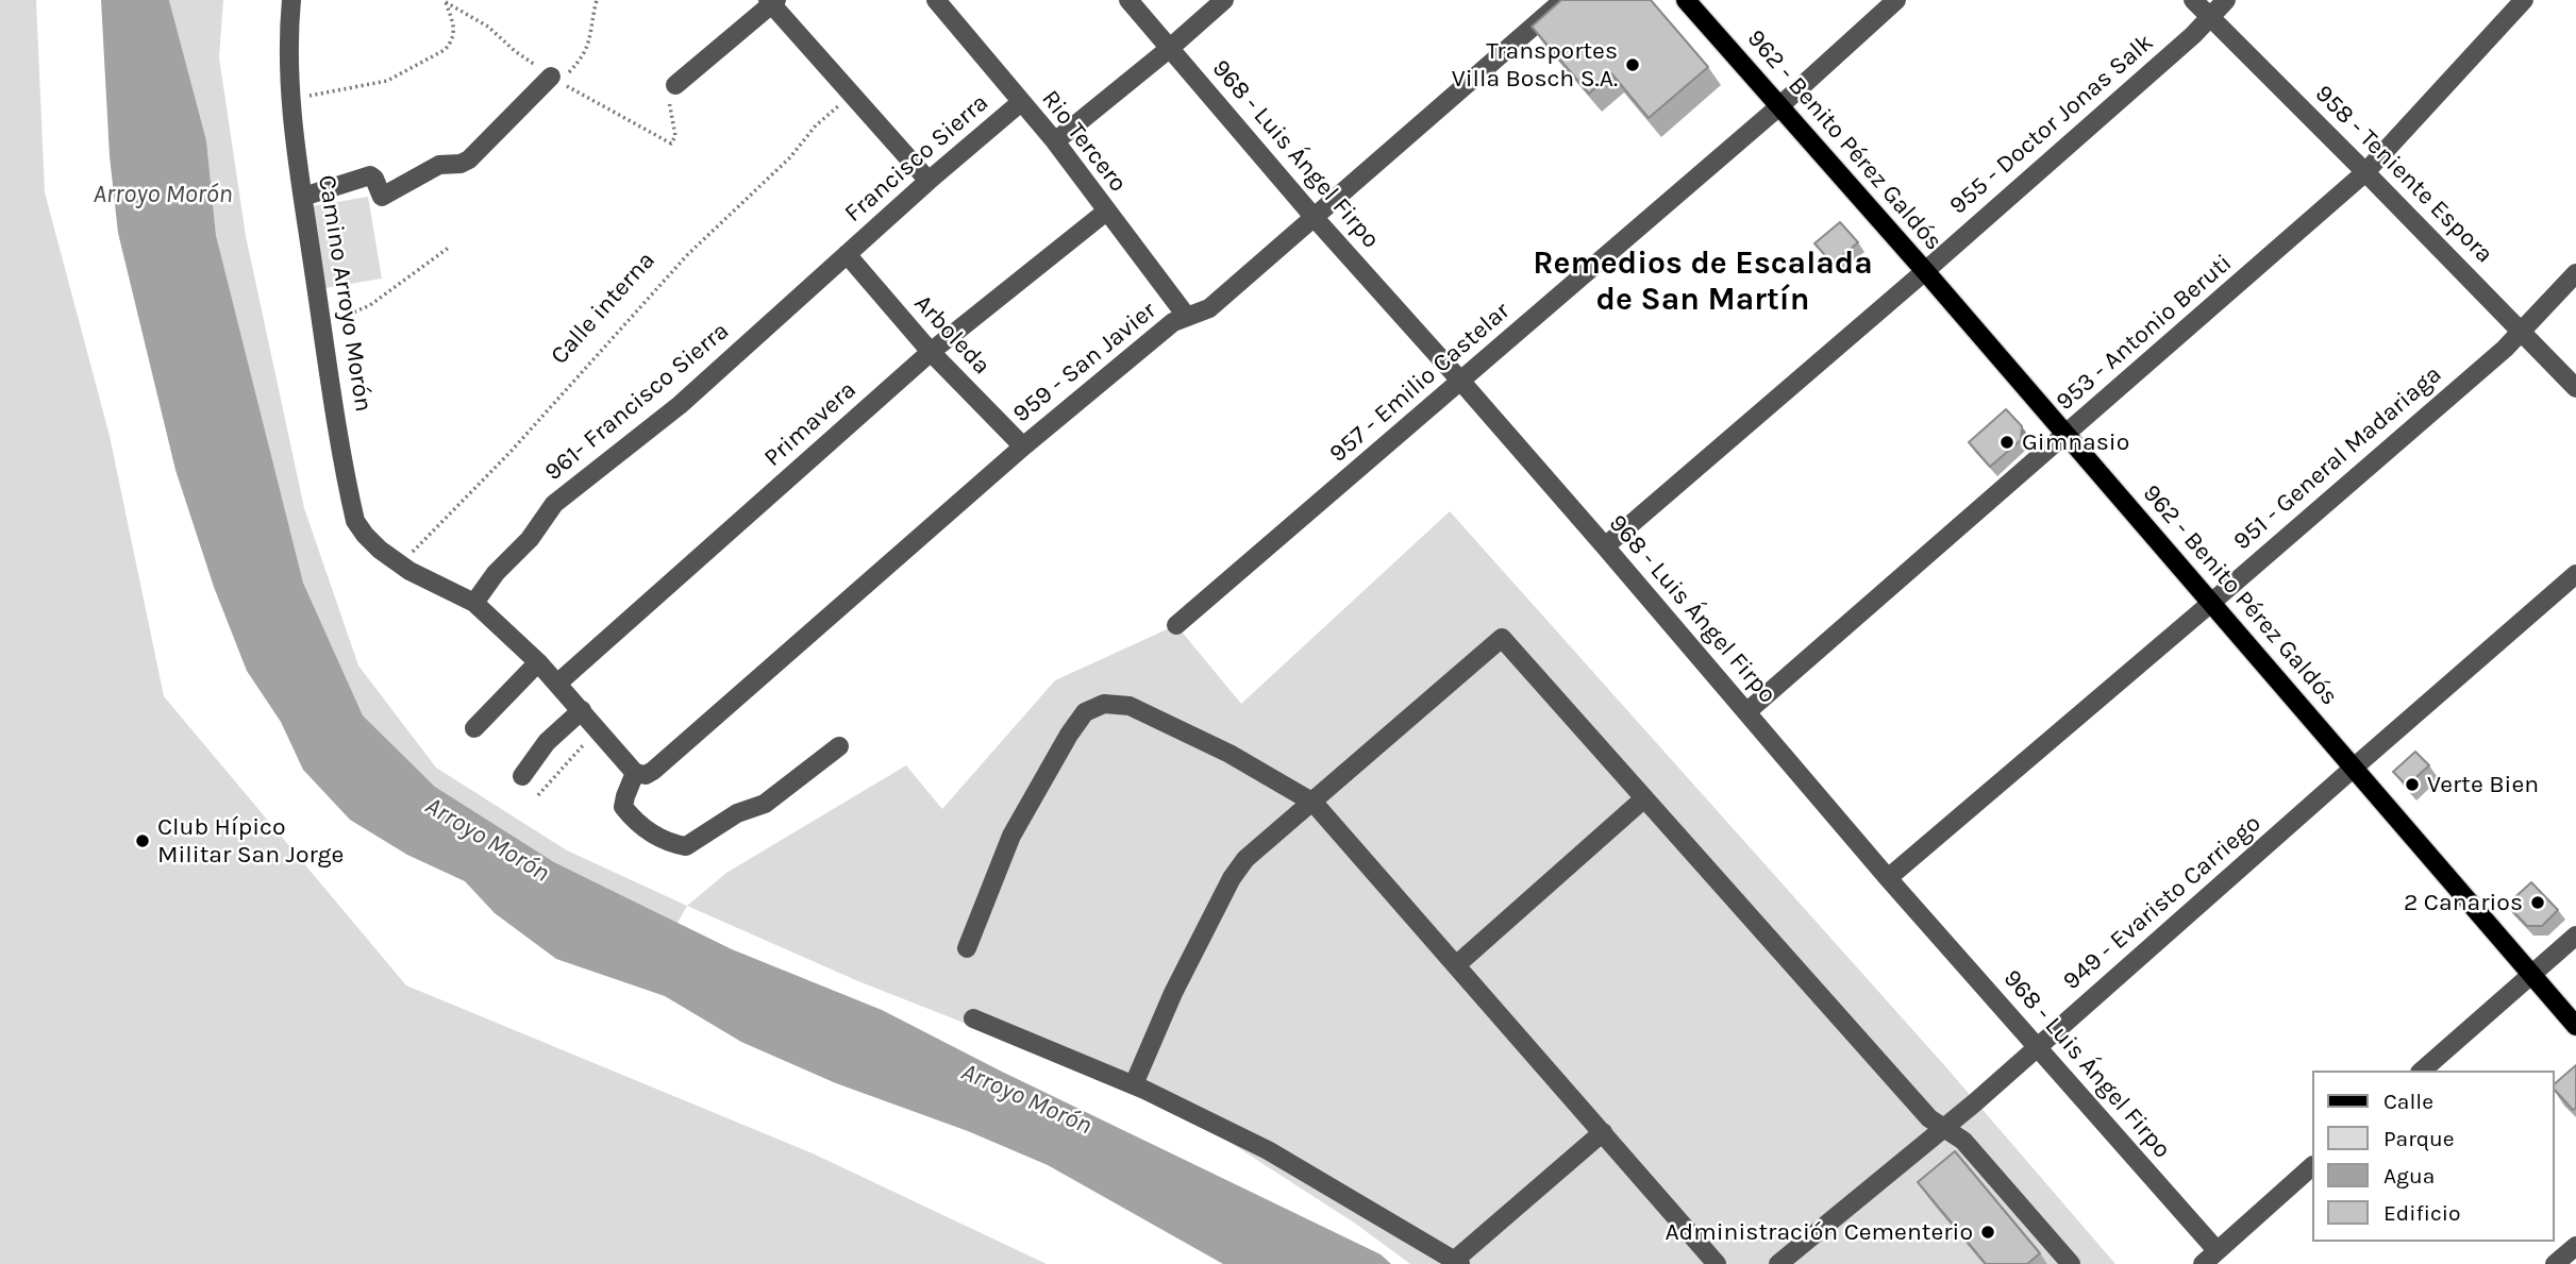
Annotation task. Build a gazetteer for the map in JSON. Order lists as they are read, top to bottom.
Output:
{
  "streets": {
    "main road": ["962 - Benito Pérez Galdós"],
    "street": [
      "955 - Doctor Jonas Salk",
      "Rio Tercero",
      "968 - Luis Ángel Firpo",
      "Francisco Sierra",
      "958 - Teniente Espora",
      "Camino Arroyo Morón",
      "953 - Antonio Beruti",
      "Arboleda",
      "959 - San Javier",
      "957 - Emilio Castelar",
      "961- Francisco Sierra",
      "Primavera",
      "951 - General Madariaga",
      "949 - Evaristo Carriego"
    ],
    "path": ["Calle interna"]
  },
  "crossings": [
    ["955 - Doctor Jonas Salk", "962 - Benito Pérez Galdós"],
    ["955 - Doctor Jonas Salk", "968 - Luis Ángel Firpo"],
    ["955 - Doctor Jonas Salk", "958 - Teniente Espora"],
    ["962 - Benito Pérez Galdós", "953 - Antonio Beruti"],
    ["962 - Benito Pérez Galdós", "957 - Emilio Castelar"],
    ["962 - Benito Pérez Galdós", "951 - General Madariaga"],
    ["962 - Benito Pérez Galdós", "949 - Evaristo Carriego"],
    ["Rio Tercero", "Francisco Sierra"],
    ["Rio Tercero", "959 - San Javier"],
    ["Rio Tercero", "Primavera"],
    ["968 - Luis Ángel Firpo", "953 - Antonio Beruti"],
    ["968 - Luis Ángel Firpo", "959 - San Javier"],
    ["968 - Luis Ángel Firpo", "957 - Emilio Castelar"],
    ["968 - Luis Ángel Firpo", "951 - General Madariaga"],
    ["968 - Luis Ángel Firpo", "949 - Evaristo Carriego"],
    ["Francisco Sierra", "Arboleda"],
    ["Francisco Sierra", "961- Francisco Sierra"],
    ["958 - Teniente Espora", "953 - Antonio Beruti"],
    ["958 - Teniente Espora", "951 - General Madariaga"],
    ["Camino Arroyo Morón", "Calle interna"],
    ["Arboleda", "959 - San Javier"],
    ["Arboleda", "961- Francisco Sierra"],
    ["Arboleda", "Primavera"]
  ],
  "districts": ["Remedios de Escalada de San Martín"],
  "water": ["Arroyo Morón"],
  "places": [
    "Transportes Villa Bosch S.A.",
    "Gimnasio",
    "Verte Bien",
    "Club Hípico Militar San Jorge",
    "2 Canarios",
    "Administración Cementerio"
  ],
  "legend": [
    "Calle",
    "Parque",
    "Agua",
    "Edificio"
  ]
}
